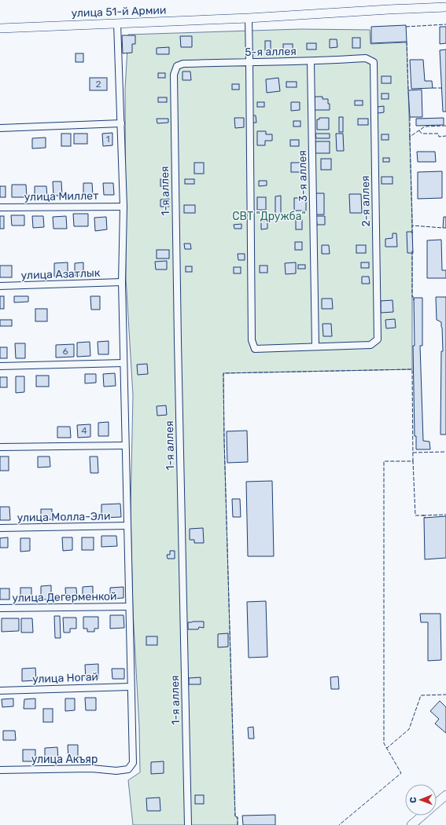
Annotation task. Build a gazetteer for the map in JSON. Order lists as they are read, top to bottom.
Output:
{
  "streets": {
    "main road": ["улица 51-й Армии"],
    "street": [
      "5-я аллея",
      "3-я аллея",
      "1-я аллея",
      "улица Миллет",
      "2-я аллея",
      "улица Азатлык",
      "улица Молла-Эли",
      "улица Дегерменкой",
      "улица Ногай",
      "улица Акъяр"
    ]
  },
  "crossings": [
    ["5-я аллея", "3-я аллея"],
    ["5-я аллея", "1-я аллея"],
    ["5-я аллея", "2-я аллея"],
    ["3-я аллея", "2-я аллея"],
    ["улица Ногай", "улица Акъяр"]
  ],
  "parks": ["СВТ \"Дружба\""],
  "house_numbers": [
    "2",
    "1",
    "6",
    "4"
  ],
  "north": "left"
}
